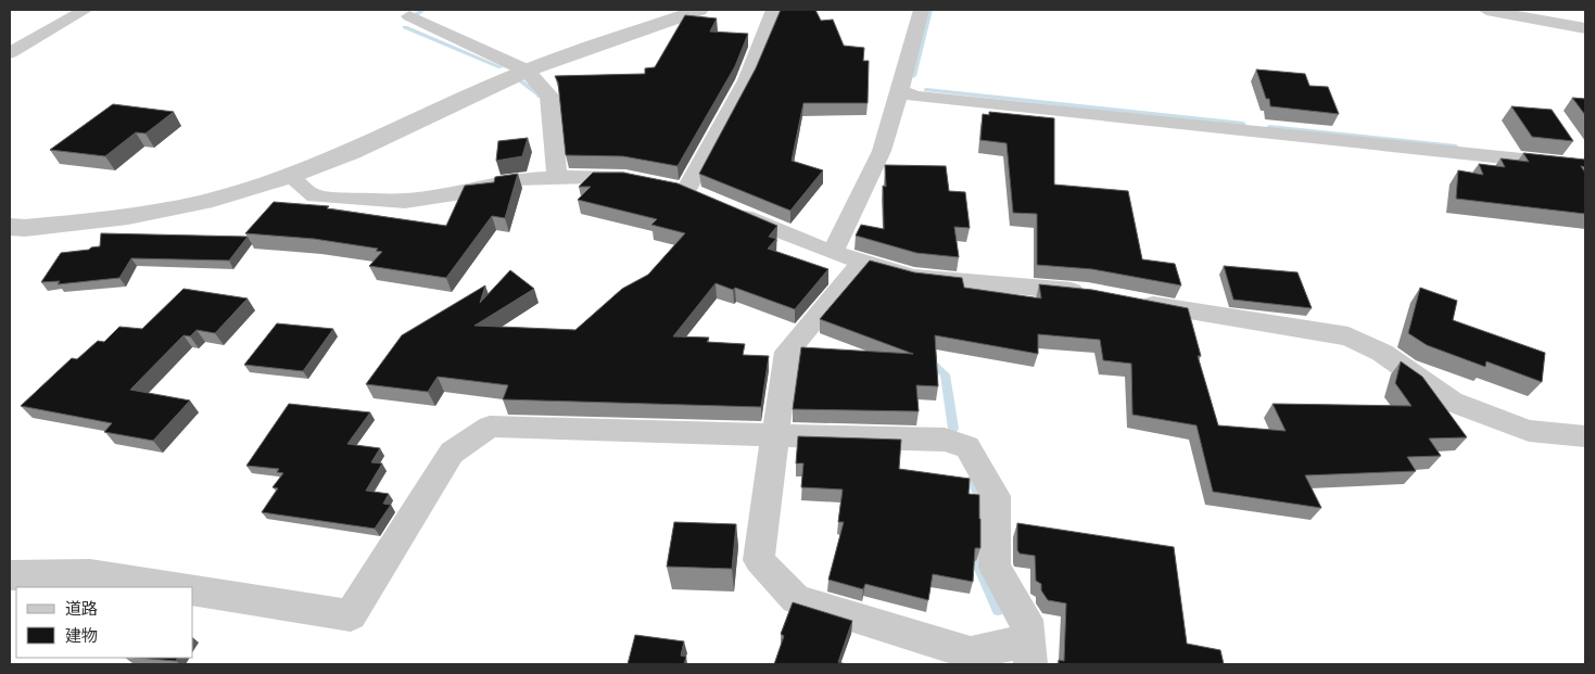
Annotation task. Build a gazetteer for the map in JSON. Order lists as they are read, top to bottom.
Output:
{
  "legend": ["道路", "建物"]
}
